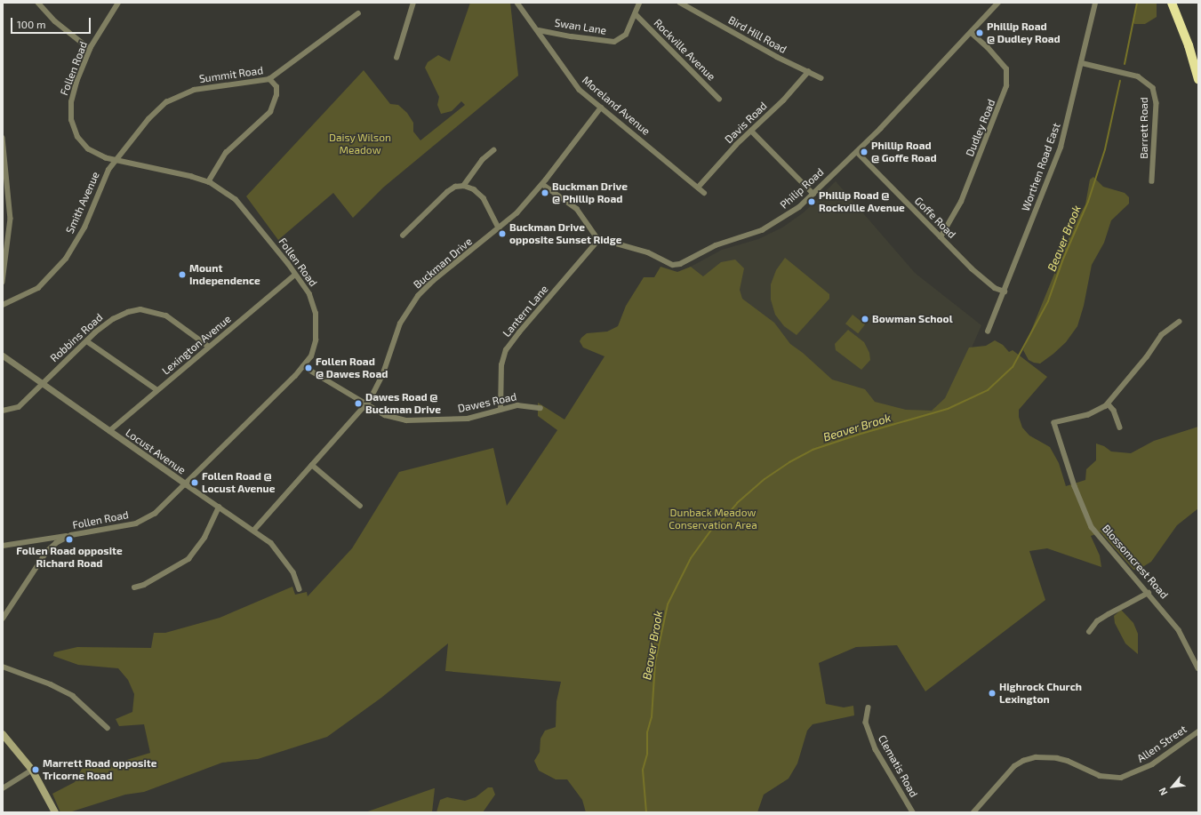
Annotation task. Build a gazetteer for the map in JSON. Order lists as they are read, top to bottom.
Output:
{
  "streets": {
    "street": [
      "Swan Lane",
      "Bird Hill Road",
      "Rockville Avenue",
      "Follen Road",
      "Summit Road",
      "Moreland Avenue",
      "Davis Road",
      "Dudley Road",
      "Barrett Road",
      "Worthen Road East",
      "Philip Road",
      "Smith Avenue",
      "Goffe Road",
      "Buckman Drive",
      "Lantern Lane",
      "Robbins Road",
      "Lexington Avenue",
      "Dawes Road",
      "Locust Avenue",
      "Blossomcrest Road",
      "Allen Street",
      "Clematis Road"
    ]
  },
  "crossings": [
    ["Swan Lane", "Rockville Avenue"],
    ["Swan Lane", "Moreland Avenue"],
    ["Bird Hill Road", "Davis Road"],
    ["Follen Road", "Summit Road"],
    ["Follen Road", "Smith Avenue"],
    ["Follen Road", "Lexington Avenue"],
    ["Follen Road", "Dawes Road"],
    ["Follen Road", "Locust Avenue"],
    ["Summit Road", "Smith Avenue"],
    ["Moreland Avenue", "Davis Road"],
    ["Moreland Avenue", "Buckman Drive"],
    ["Dudley Road", "Philip Road"],
    ["Dudley Road", "Goffe Road"],
    ["Barrett Road", "Worthen Road East"],
    ["Worthen Road East", "Goffe Road"],
    ["Philip Road", "Goffe Road"],
    ["Philip Road", "Lantern Lane"],
    ["Buckman Drive", "Dawes Road"],
    ["Buckman Drive", "Locust Avenue"],
    ["Lantern Lane", "Dawes Road"],
    ["Robbins Road", "Lexington Avenue"],
    ["Robbins Road", "Locust Avenue"],
    ["Lexington Avenue", "Locust Avenue"]
  ],
  "water": ["Beaver Brook"],
  "parks": ["Daisy Wilson Meadow", "Dunback Meadow Conservation Area"],
  "places": [
    "Phillip Road @ Dudley Road",
    "Phillip Road @ Goffe Road",
    "Buckman Drive @ Phillip Road",
    "Phillip Road @ Rockville Avenue",
    "Buckman Drive opposite Sunset Ridge",
    "Mount Independence",
    "Bowman School",
    "Follen Road @ Dawes Road",
    "Dawes Road @ Buckman Drive",
    "Follen Road @ Locust Avenue",
    "Follen Road opposite Richard Road",
    "Highrock Church Lexington",
    "Marrett Road opposite Tricorne Road"
  ],
  "scale_bar": "100 m",
  "north": "bottom left"
}
